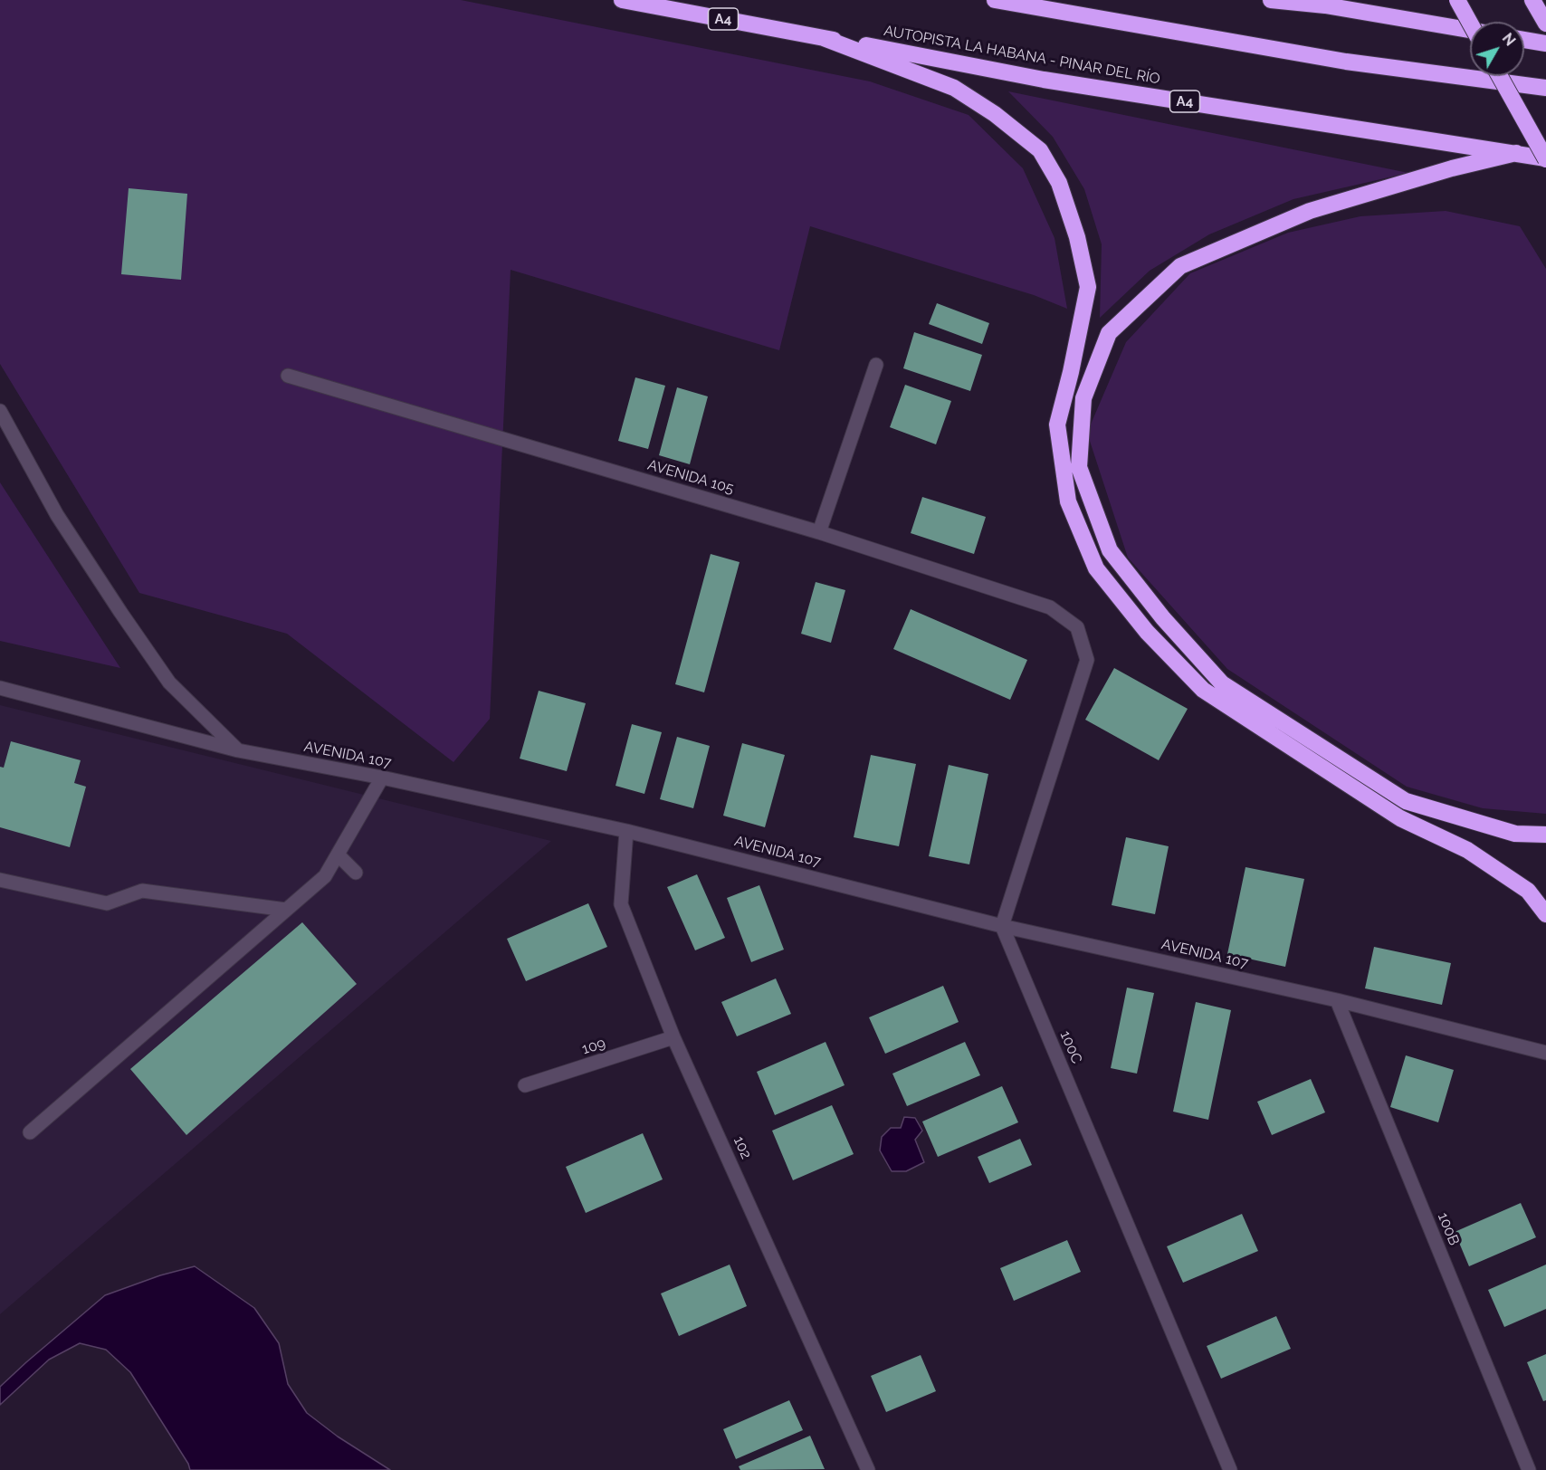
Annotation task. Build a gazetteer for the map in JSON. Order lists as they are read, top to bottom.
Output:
{
  "streets": {
    "highway": ["A4", "AUTOPISTA LA HABANA - PINAR DEL RÍO"],
    "street": [
      "AVENIDA 105",
      "AVENIDA 107",
      "109",
      "100C",
      "102",
      "100B"
    ]
  },
  "crossings": [
    ["AVENIDA 105", "AVENIDA 107"],
    ["AVENIDA 105", "100C"],
    ["AVENIDA 107", "100C"],
    ["AVENIDA 107", "102"],
    ["AVENIDA 107", "100B"],
    ["109", "102"]
  ],
  "north": "top right"
}
